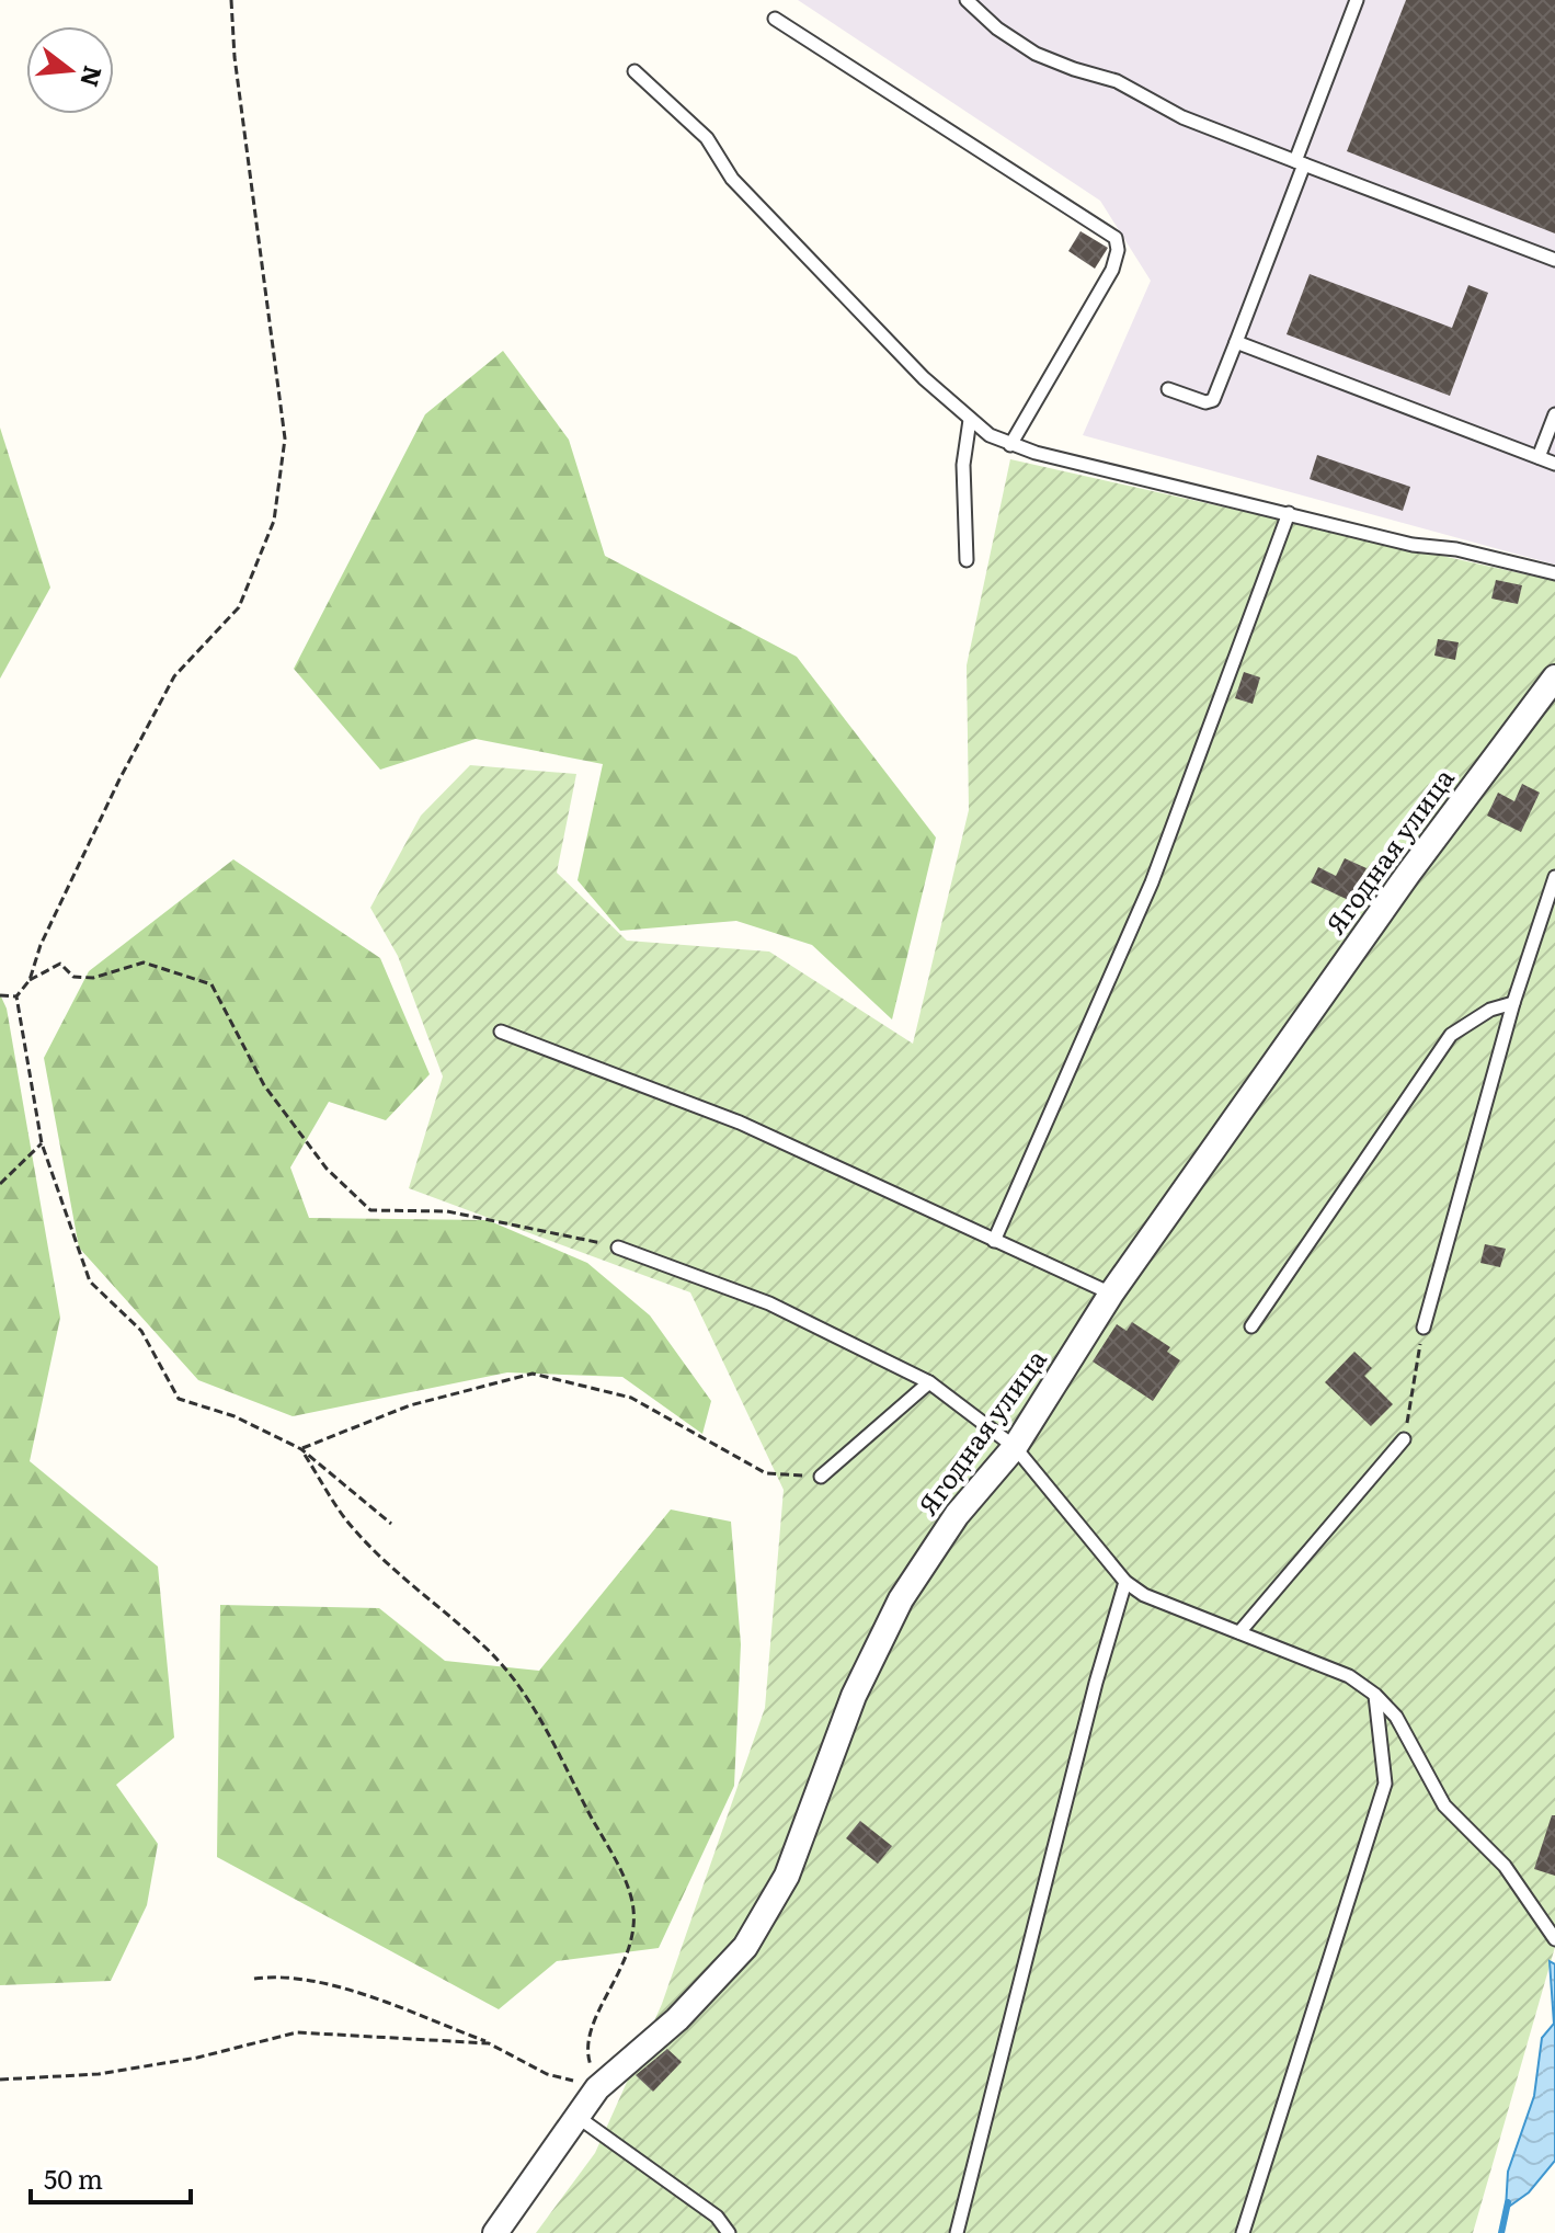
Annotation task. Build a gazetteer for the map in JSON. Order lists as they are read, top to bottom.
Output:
{
  "streets": {
    "street": ["Ягодная улица"]
  },
  "scale_bar": "50 m",
  "north": "right"
}
